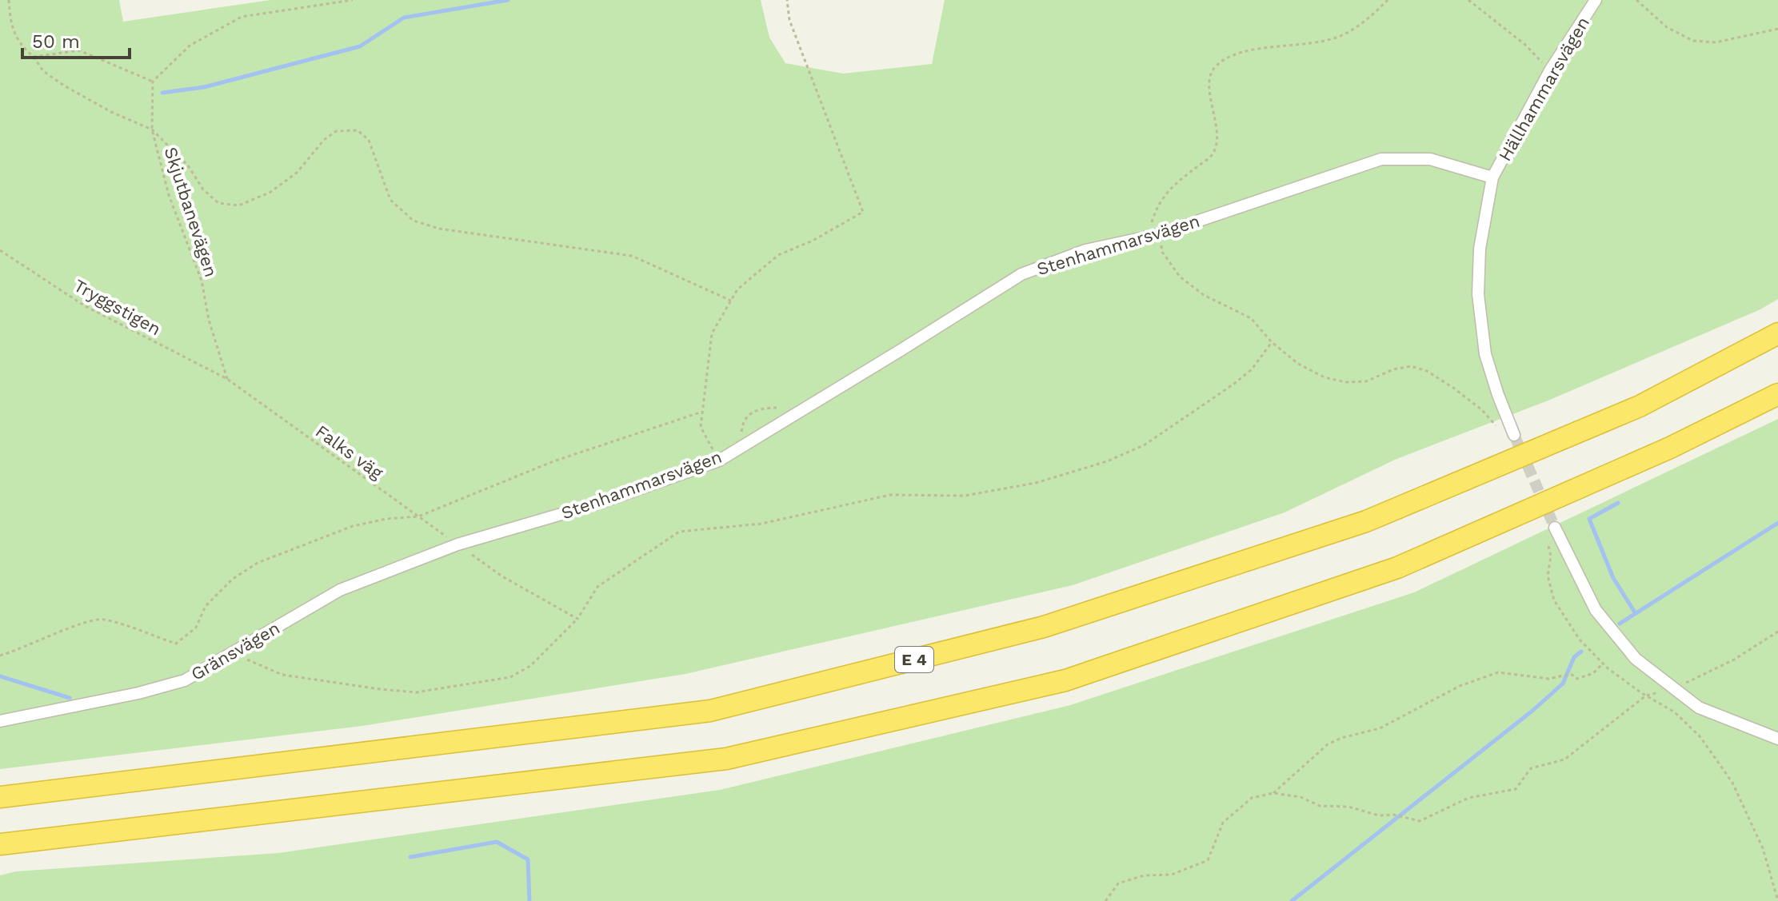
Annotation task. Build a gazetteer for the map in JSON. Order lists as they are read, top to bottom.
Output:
{
  "streets": {
    "highway": ["E 4"],
    "street": ["Hällhammarsvägen", "Stenhammarsvägen", "Gränsvägen"],
    "path": ["Skjutbanevägen", "Tryggstigen", "Falks väg"]
  },
  "crossings": [
    ["Hällhammarsvägen", "Stenhammarsvägen"],
    ["Skjutbanevägen", "Tryggstigen"],
    ["Skjutbanevägen", "Falks väg"],
    ["Stenhammarsvägen", "Falks väg"],
    ["Stenhammarsvägen", "Gränsvägen"],
    ["Tryggstigen", "Falks väg"],
    ["Falks väg", "Gränsvägen"]
  ],
  "scale_bar": "50 m"
}
